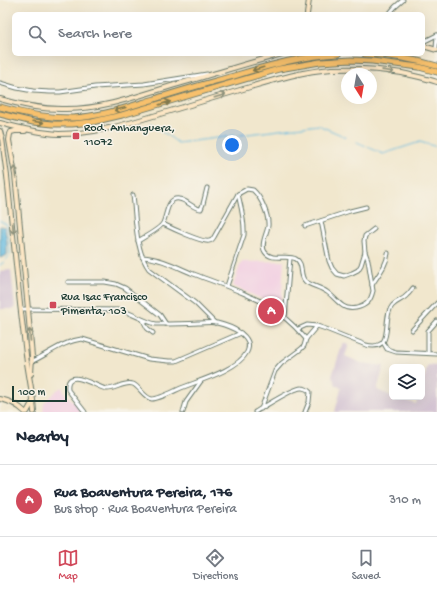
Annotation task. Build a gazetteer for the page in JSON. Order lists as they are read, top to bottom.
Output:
{
  "places": {
    "transit": ["Rod. Anhanguera, 11072", "Rua Isac Francisco Pimenta, 103"]
  },
  "scale_bar": "100 m",
  "north": "bottom",
  "page": {
    "search": "Search here",
    "pins": "A",
    "scale": "100 m",
    "heading": "Nearby",
    "list": [
      {
        "mark": "A",
        "name": "Rua Boaventura Pereira, 176",
        "note": "Bus stop · Rua Boaventura Pereira",
        "value": "310 m"
      }
    ],
    "nav": ["Map", "Directions", "Saved"]
  }
}
